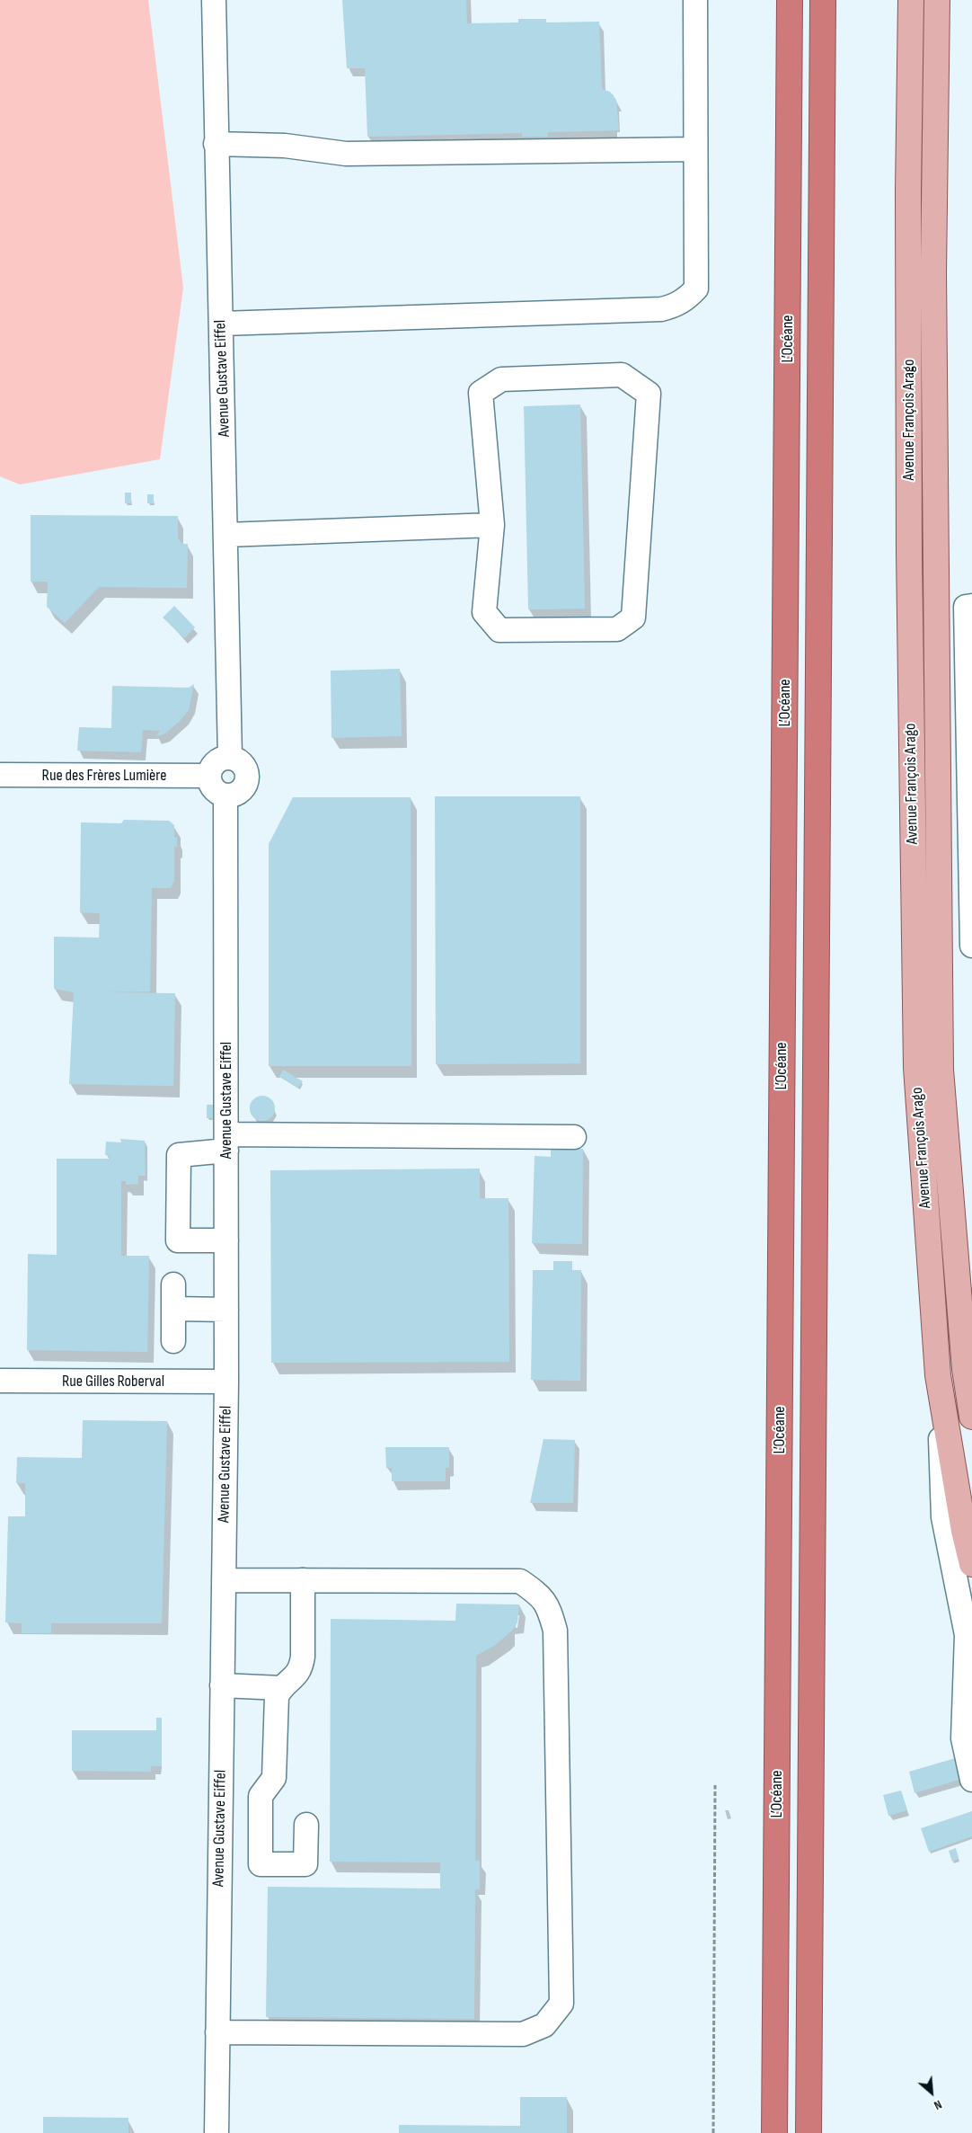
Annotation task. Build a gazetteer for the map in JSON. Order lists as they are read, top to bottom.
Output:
{
  "streets": {
    "highway": ["L’Océane"],
    "main road": ["Avenue François Arago"],
    "street": ["Avenue Gustave Eiffel", "Rue des Frères Lumière", "Rue Gilles Roberval"]
  },
  "crossings": [
    ["Avenue Gustave Eiffel", "Rue des Frères Lumière"],
    ["Avenue Gustave Eiffel", "Rue Gilles Roberval"]
  ],
  "north": "bottom right"
}
